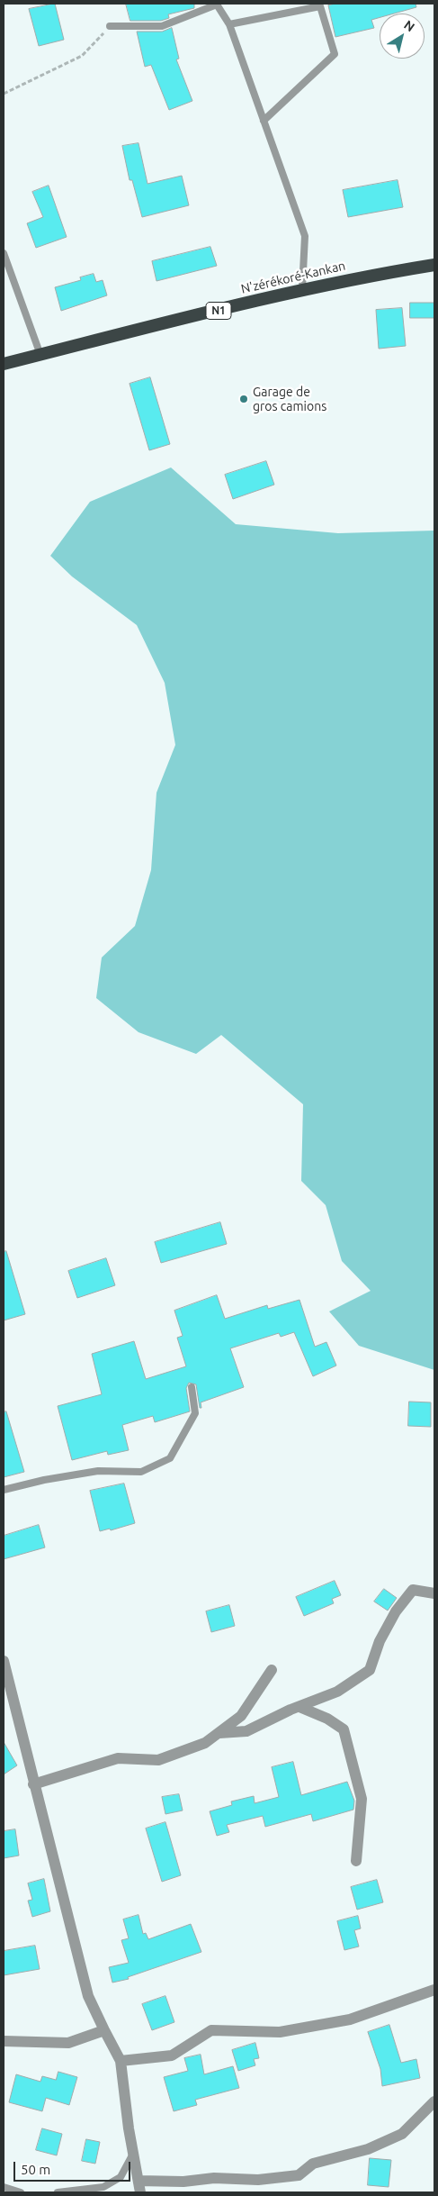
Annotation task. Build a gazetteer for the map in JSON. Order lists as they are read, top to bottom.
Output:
{
  "streets": {
    "highway": ["N'zérékoré-Kankan", "N1"]
  },
  "places": ["Garage de gros camions"],
  "scale_bar": "50 m",
  "north": "top right"
}
